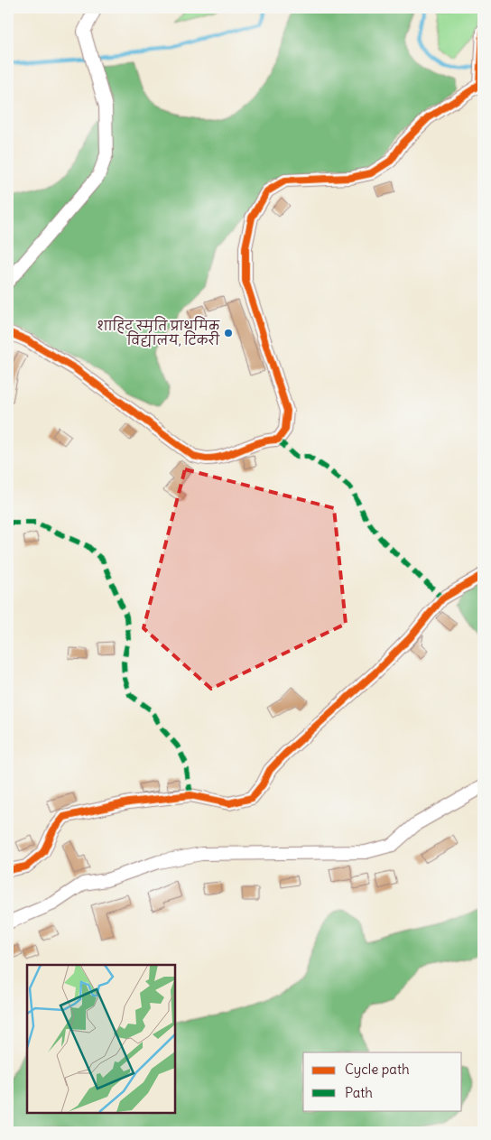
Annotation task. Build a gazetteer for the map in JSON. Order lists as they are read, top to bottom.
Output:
{
  "places": ["शाहिद स्मृति प्राथमिक विद्यालय, टिकरी"],
  "legend": ["Cycle path", "Path"]
}
